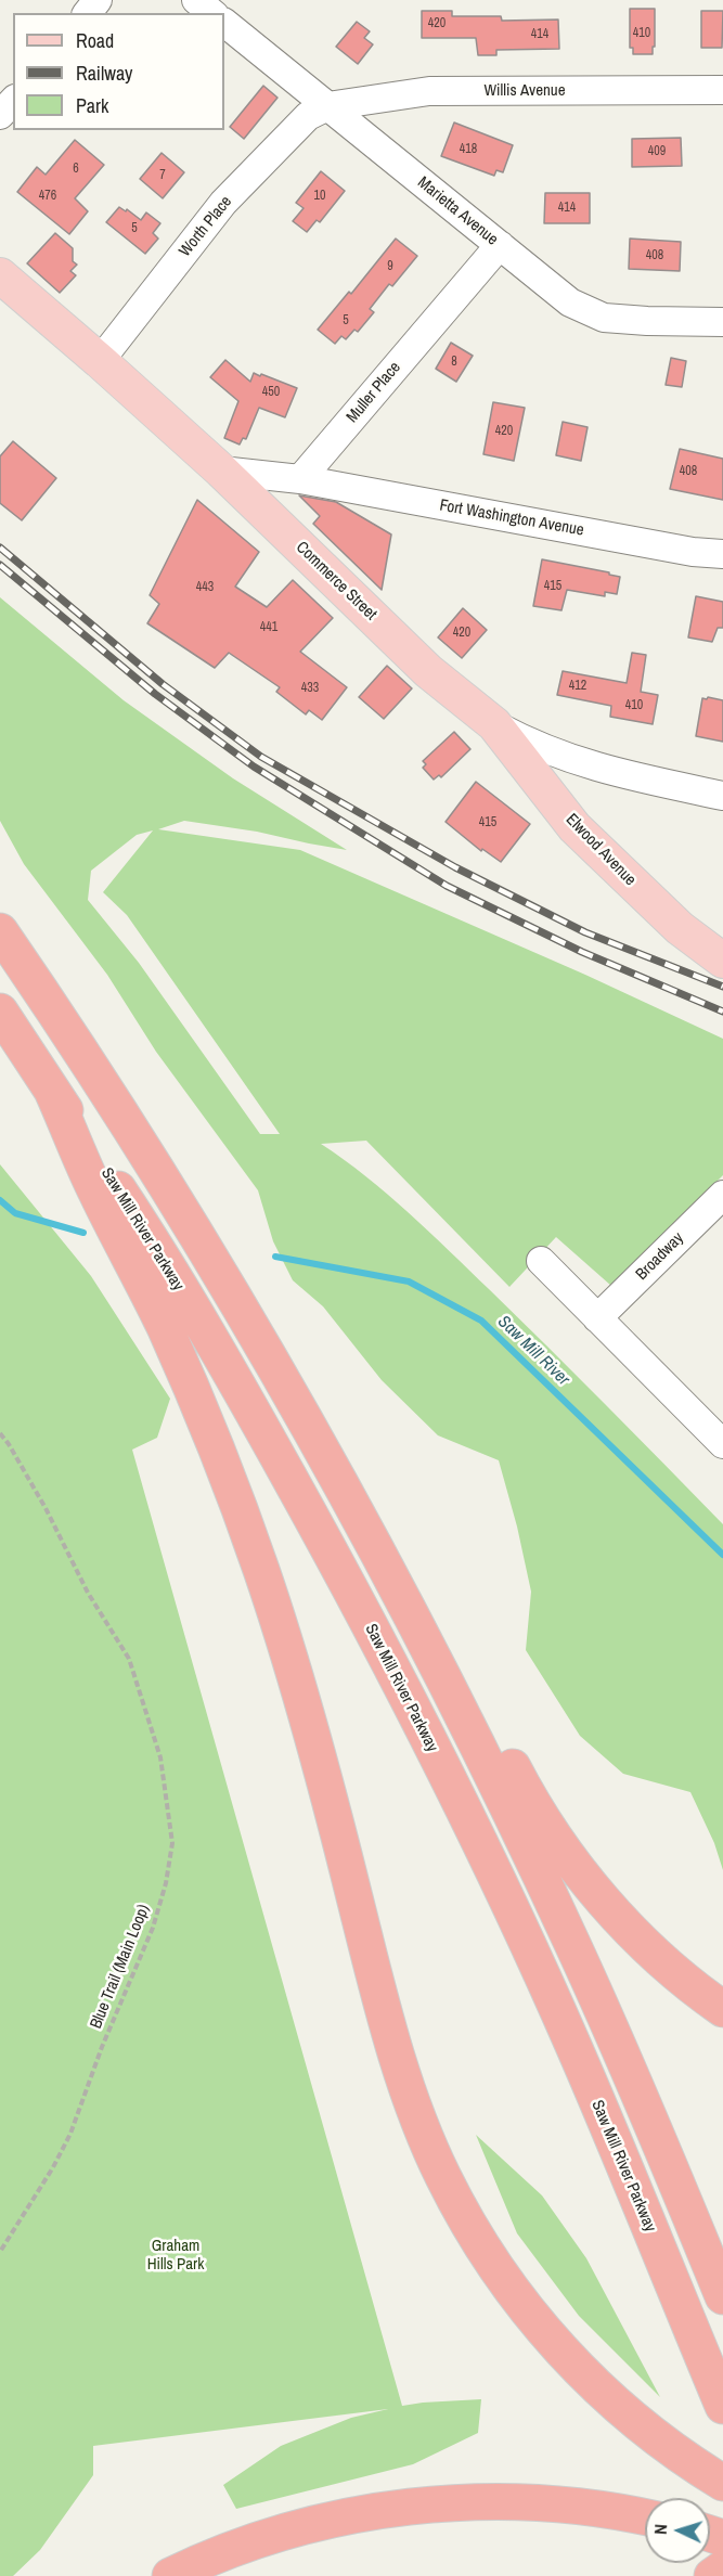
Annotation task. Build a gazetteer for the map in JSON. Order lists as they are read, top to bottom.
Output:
{
  "streets": {
    "highway": ["Saw Mill River Parkway"],
    "main road": ["Commerce Street", "Elwood Avenue"],
    "street": [
      "Willis Avenue",
      "Marietta Avenue",
      "Worth Place",
      "Muller Place",
      "Fort Washington Avenue",
      "Broadway"
    ],
    "path": ["Blue Trail (Main Loop)"]
  },
  "crossings": [
    ["Willis Avenue", "Marietta Avenue"],
    ["Willis Avenue", "Worth Place"],
    ["Marietta Avenue", "Worth Place"],
    ["Marietta Avenue", "Muller Place"],
    ["Worth Place", "Commerce Street"],
    ["Muller Place", "Fort Washington Avenue"],
    ["Commerce Street", "Elwood Avenue"]
  ],
  "water": ["Saw Mill River"],
  "parks": ["Graham Hills Park"],
  "house_numbers": [
    "420",
    "410",
    "414",
    "418",
    "409",
    "6",
    "7",
    "476",
    "10",
    "414",
    "5",
    "408",
    "9",
    "5",
    "8",
    "450",
    "420",
    "408",
    "415",
    "443",
    "441",
    "420",
    "412",
    "433",
    "410",
    "415"
  ],
  "legend": ["Road", "Railway", "Park"],
  "north": "left"
}
